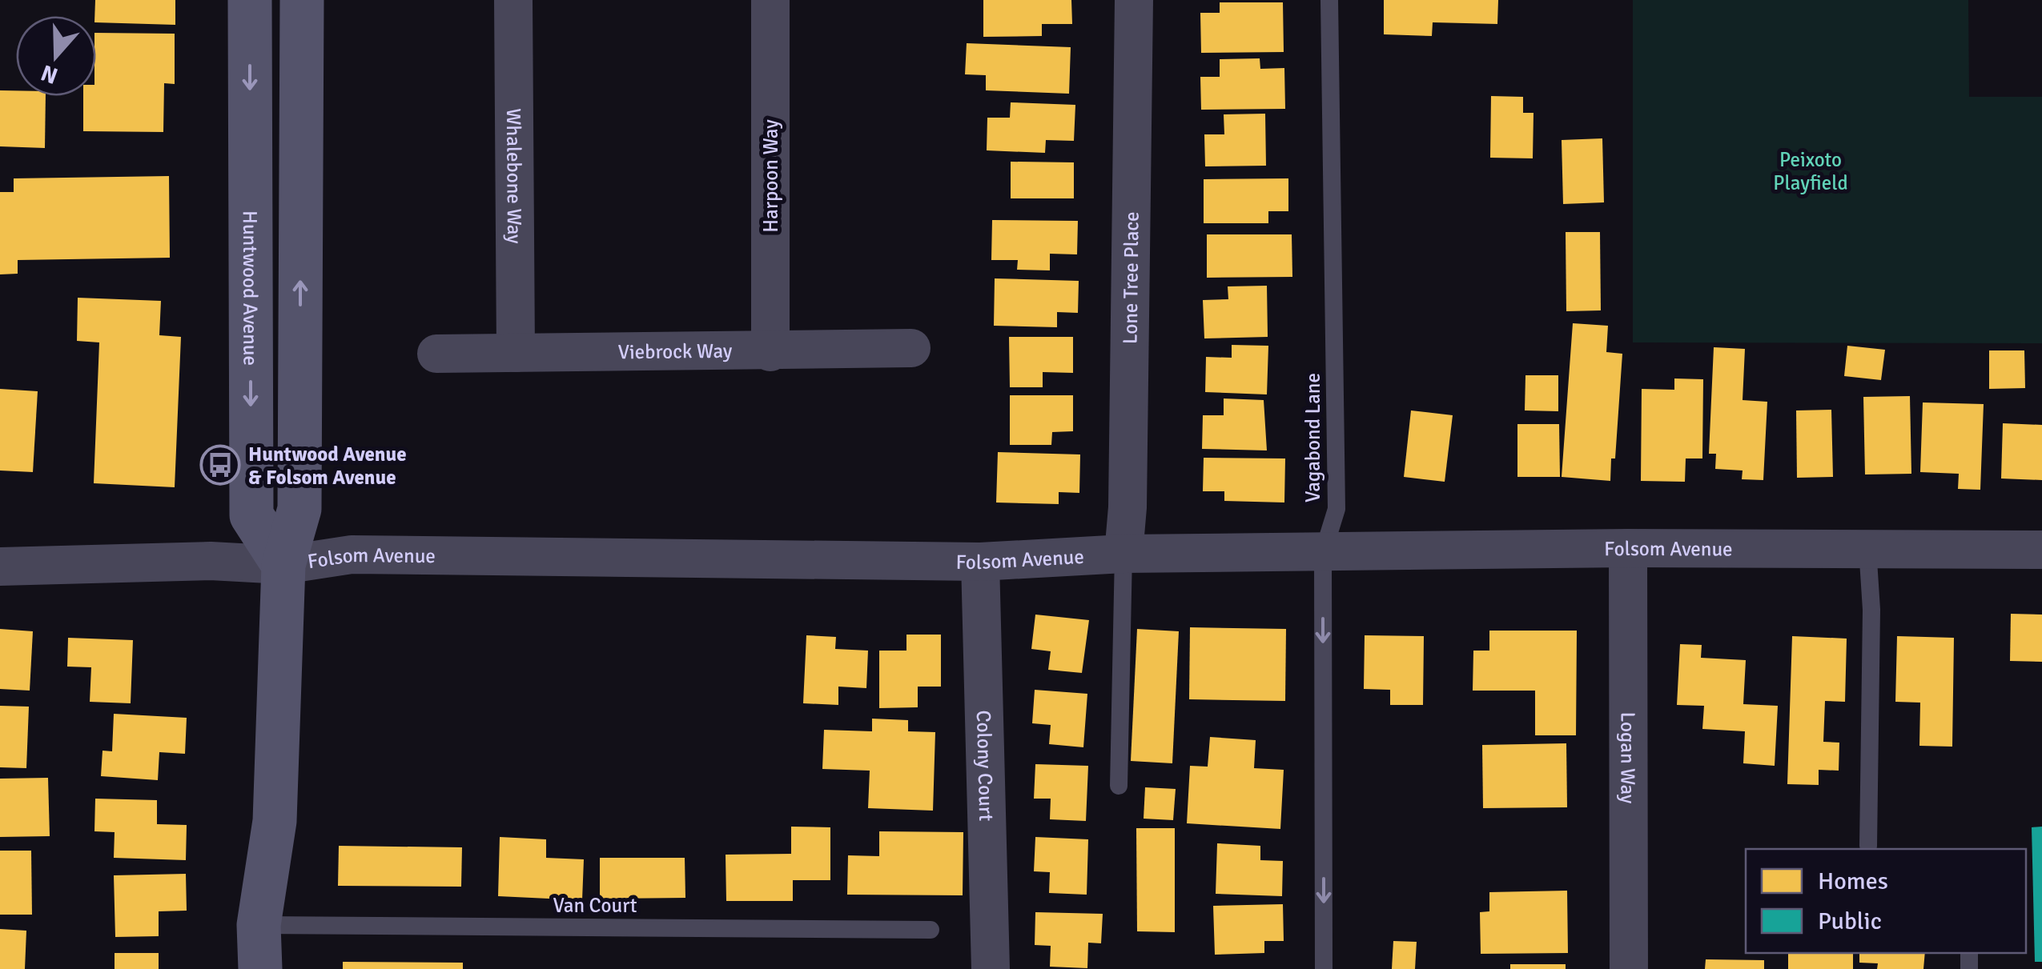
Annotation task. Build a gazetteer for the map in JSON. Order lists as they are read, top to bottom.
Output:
{
  "streets": {
    "street": [
      "Whalebone Way",
      "Harpoon Way",
      "Lone Tree Place",
      "Huntwood Avenue",
      "Viebrock Way",
      "Folsom Avenue",
      "Logan Way",
      "Colony Court"
    ],
    "lane": ["Vagabond Lane", "Van Court"]
  },
  "crossings": [
    ["Whalebone Way", "Viebrock Way"],
    ["Harpoon Way", "Viebrock Way"],
    ["Lone Tree Place", "Folsom Avenue"],
    ["Huntwood Avenue", "Folsom Avenue"],
    ["Vagabond Lane", "Folsom Avenue"],
    ["Folsom Avenue", "Logan Way"],
    ["Folsom Avenue", "Colony Court"]
  ],
  "one_way": ["Vagabond Lane"],
  "parks": ["Peixoto Playfield"],
  "places": {
    "bus stop": ["Huntwood Avenue & Folsom Avenue"]
  },
  "legend": ["Homes", "Public"],
  "north": "bottom"
}
